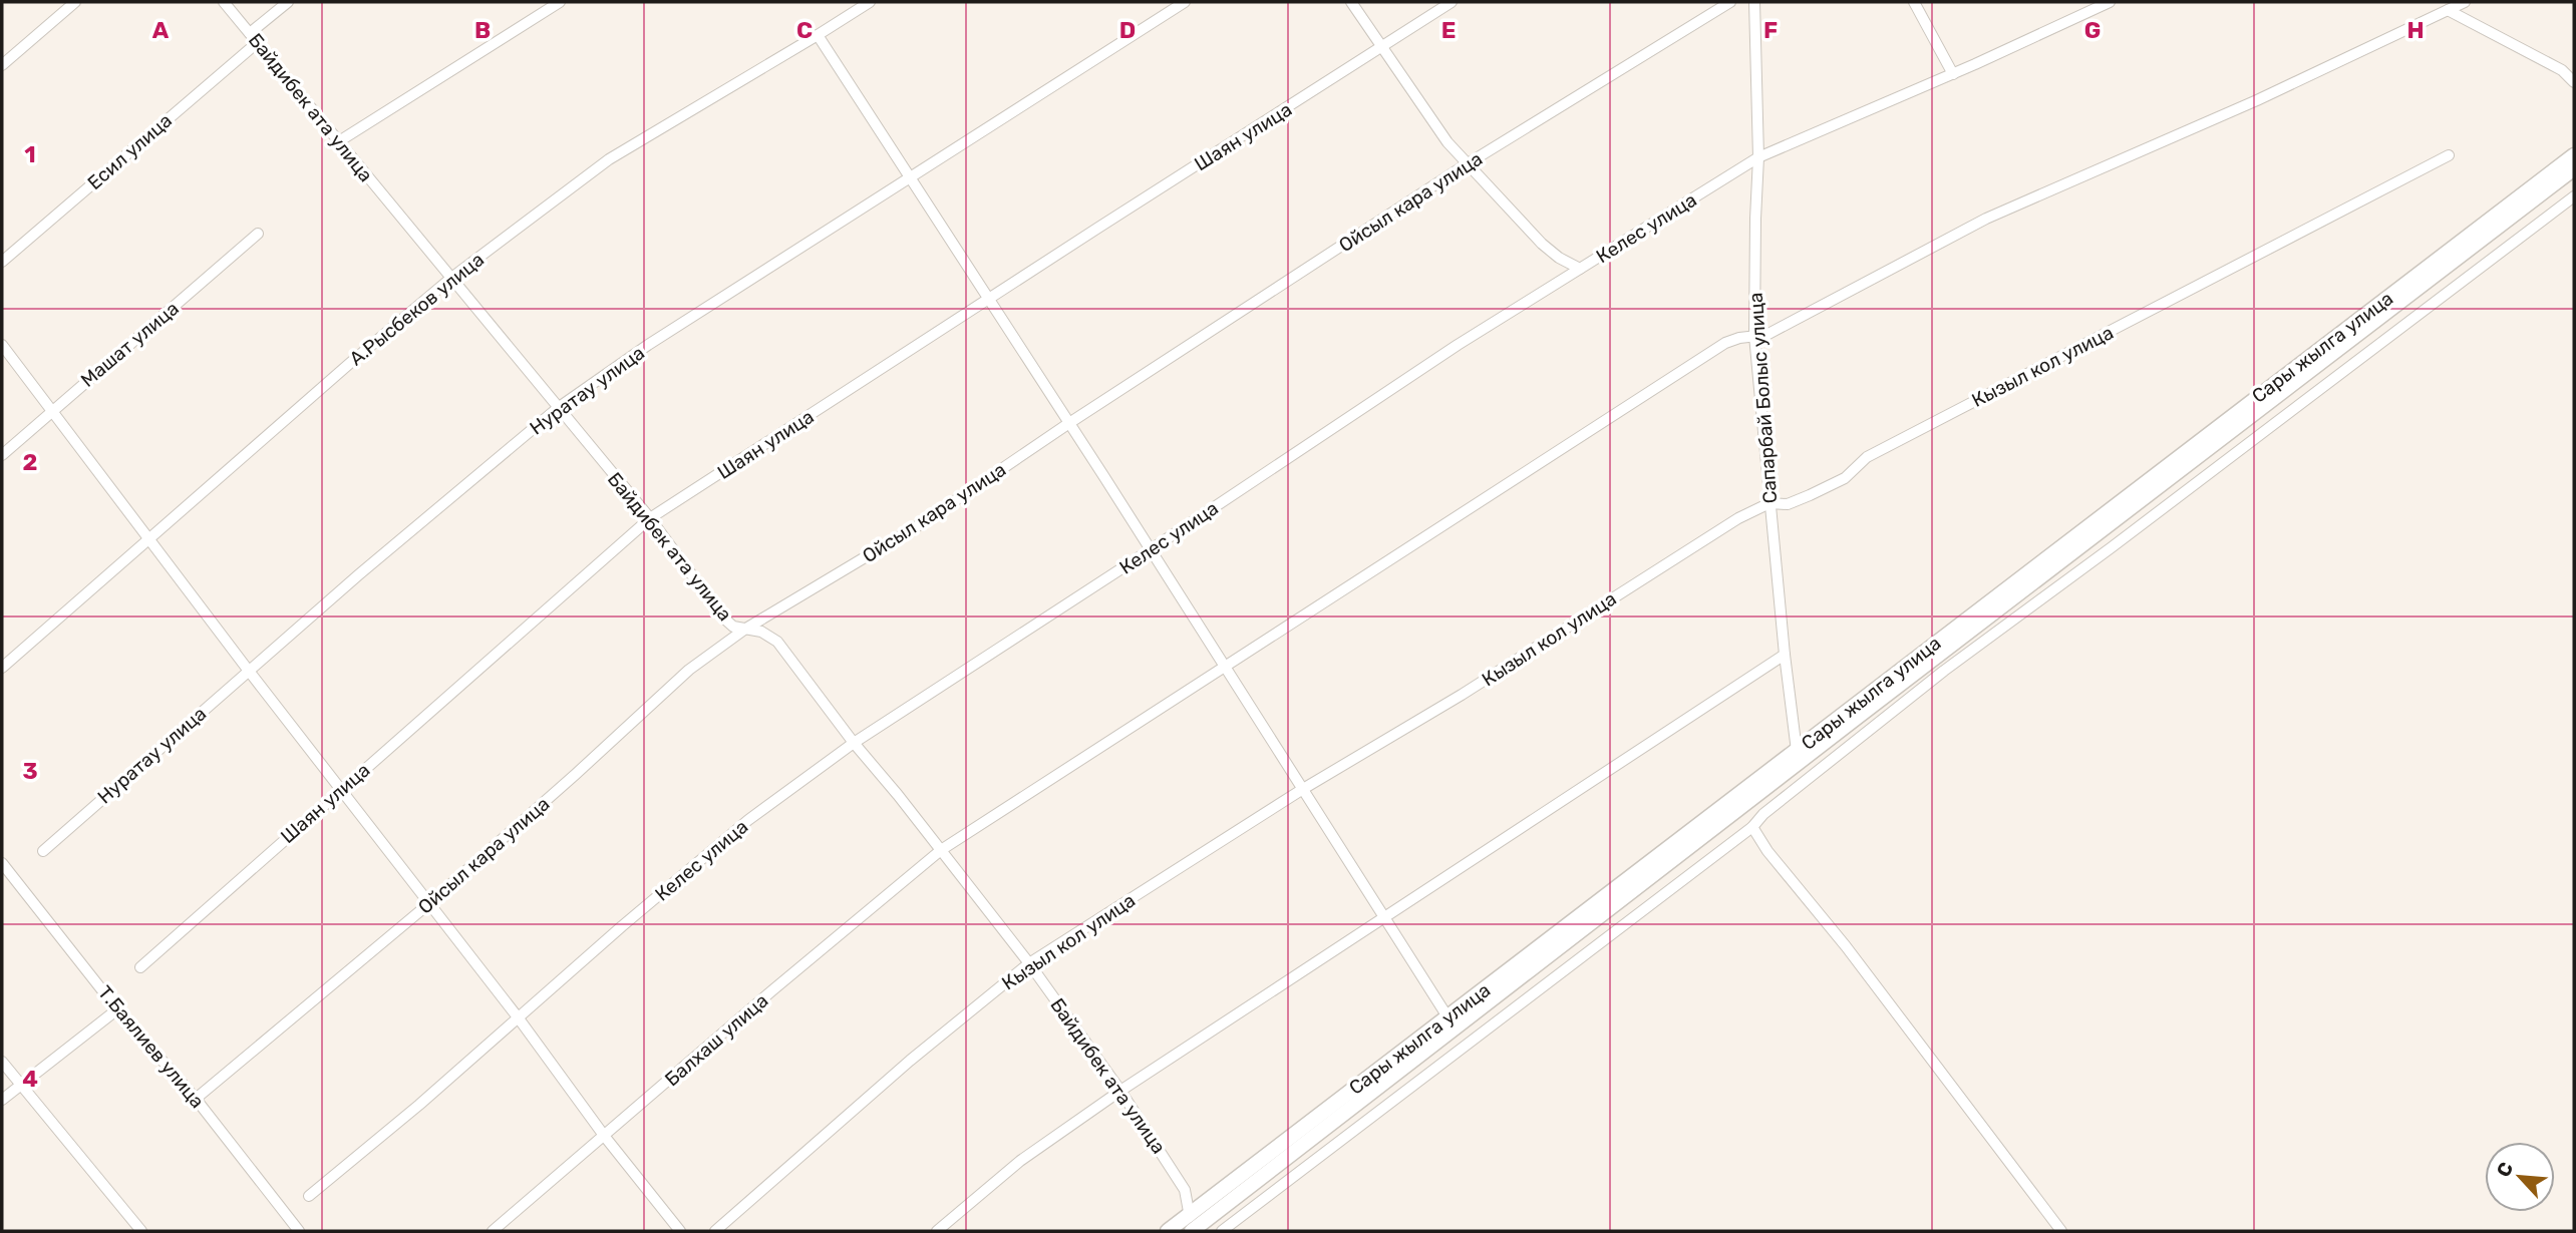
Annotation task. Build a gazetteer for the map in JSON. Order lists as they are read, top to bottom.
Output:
{
  "streets": {
    "main road": ["Сары жылга улица"],
    "street": [
      "Байдибек ата улица",
      "Шаян улица",
      "Есил улица",
      "Ойсыл кара улица",
      "Келес улица",
      "А.Рысбеков улица",
      "Машат улица",
      "Кызыл кол улица",
      "Нуратау улица",
      "Сапарбай Болыс улица",
      "Балхаш улица",
      "Т.Баялиев улица"
    ]
  },
  "crossings": [
    ["Байдибек ата улица", "Шаян улица"],
    ["Байдибек ата улица", "Есил улица"],
    ["Байдибек ата улица", "Ойсыл кара улица"],
    ["Байдибек ата улица", "Келес улица"],
    ["Байдибек ата улица", "А.Рысбеков улица"],
    ["Байдибек ата улица", "Сары жылга улица"],
    ["Байдибек ата улица", "Кызыл кол улица"],
    ["Байдибек ата улица", "Нуратау улица"],
    ["Байдибек ата улица", "Балхаш улица"],
    ["Ойсыл кара улица", "Т.Баялиев улица"],
    ["Келес улица", "Сапарбай Болыс улица"],
    ["Сары жылга улица", "Сапарбай Болыс улица"],
    ["Кызыл кол улица", "Сапарбай Болыс улица"],
    ["Сапарбай Болыс улица", "Балхаш улица"]
  ],
  "north": "top left",
  "grid": {
    "columns": [
      "A",
      "B",
      "C",
      "D",
      "E",
      "F",
      "G",
      "H"
    ],
    "rows": [
      "1",
      "2",
      "3",
      "4"
    ]
  }
}
